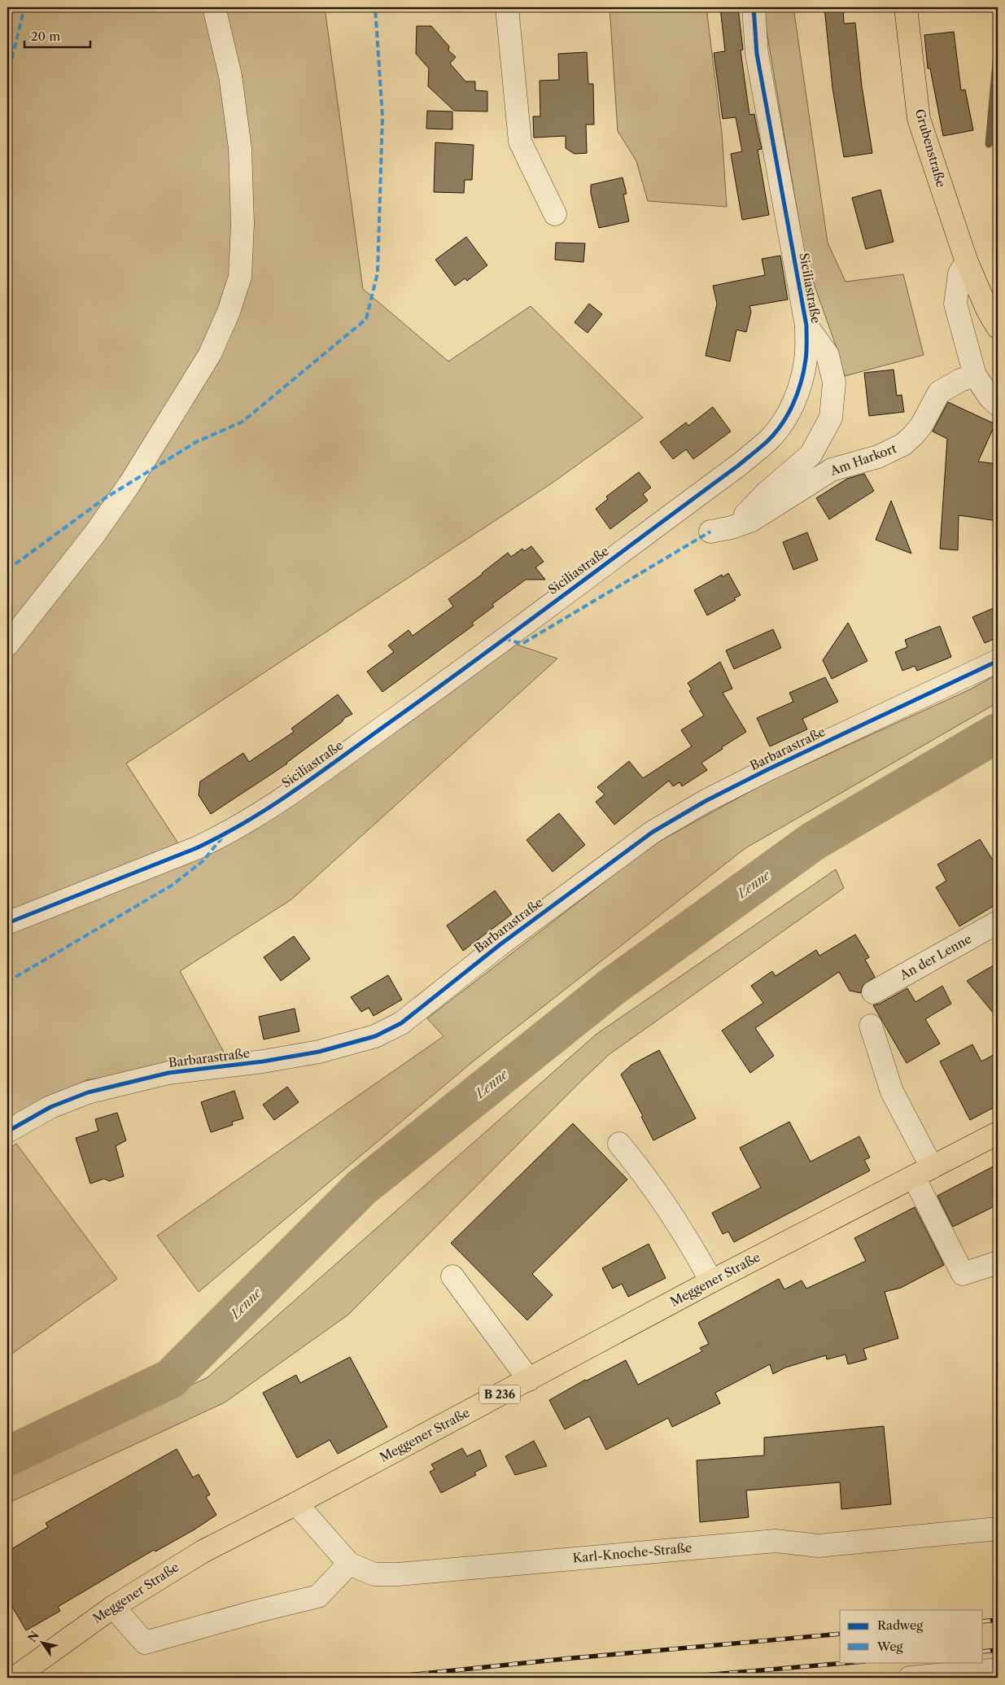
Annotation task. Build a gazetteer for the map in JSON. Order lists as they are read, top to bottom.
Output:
{
  "streets": {
    "main road": ["Grubenstraße", "Meggener Straße", "B 236"],
    "street": [
      "Siciliastraße",
      "Am Harkort",
      "Barbarastraße",
      "An der Lenne",
      "Karl-Knoche-Straße"
    ]
  },
  "crossings": [
    ["Siciliastraße", "Am Harkort"],
    ["Meggener Straße", "Karl-Knoche-Straße"]
  ],
  "water": ["Lenne"],
  "legend": ["Radweg", "Weg"],
  "scale_bar": "20 m",
  "north": "top left"
}
